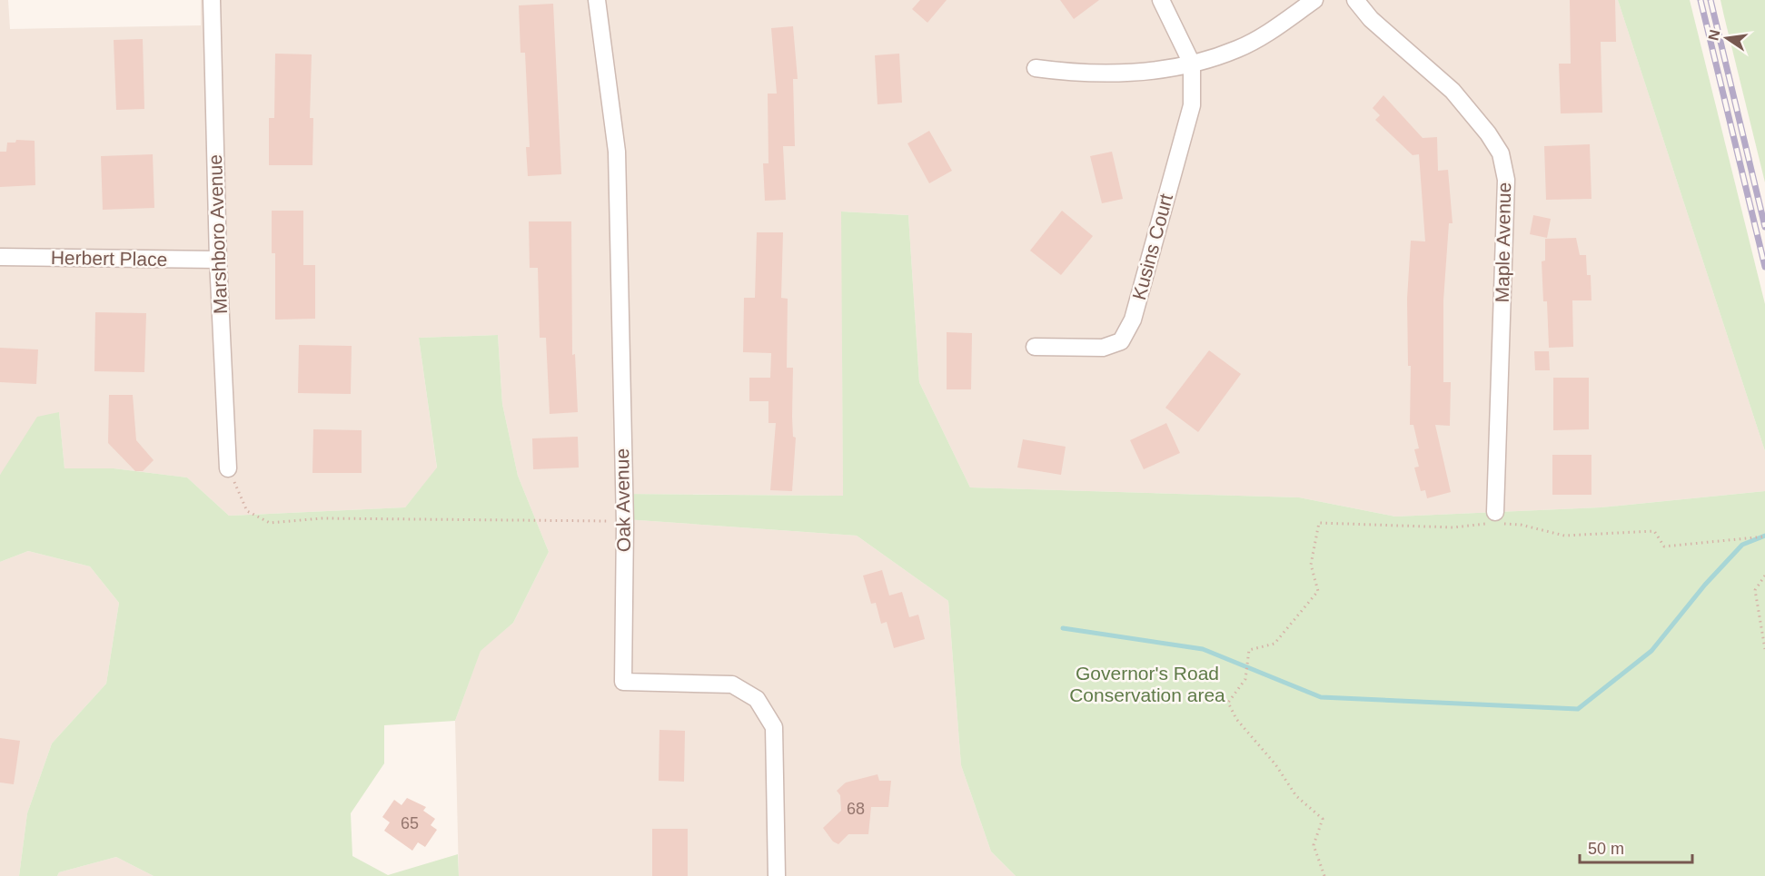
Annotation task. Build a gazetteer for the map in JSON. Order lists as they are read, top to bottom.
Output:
{
  "streets": {
    "street": [
      "Marshboro Avenue",
      "Maple Avenue",
      "Kusins Court",
      "Herbert Place",
      "Oak Avenue"
    ]
  },
  "crossings": [
    ["Marshboro Avenue", "Herbert Place"]
  ],
  "parks": ["Governor's Road Conservation area"],
  "house_numbers": ["68", "65"],
  "scale_bar": "50 m",
  "north": "left"
}
